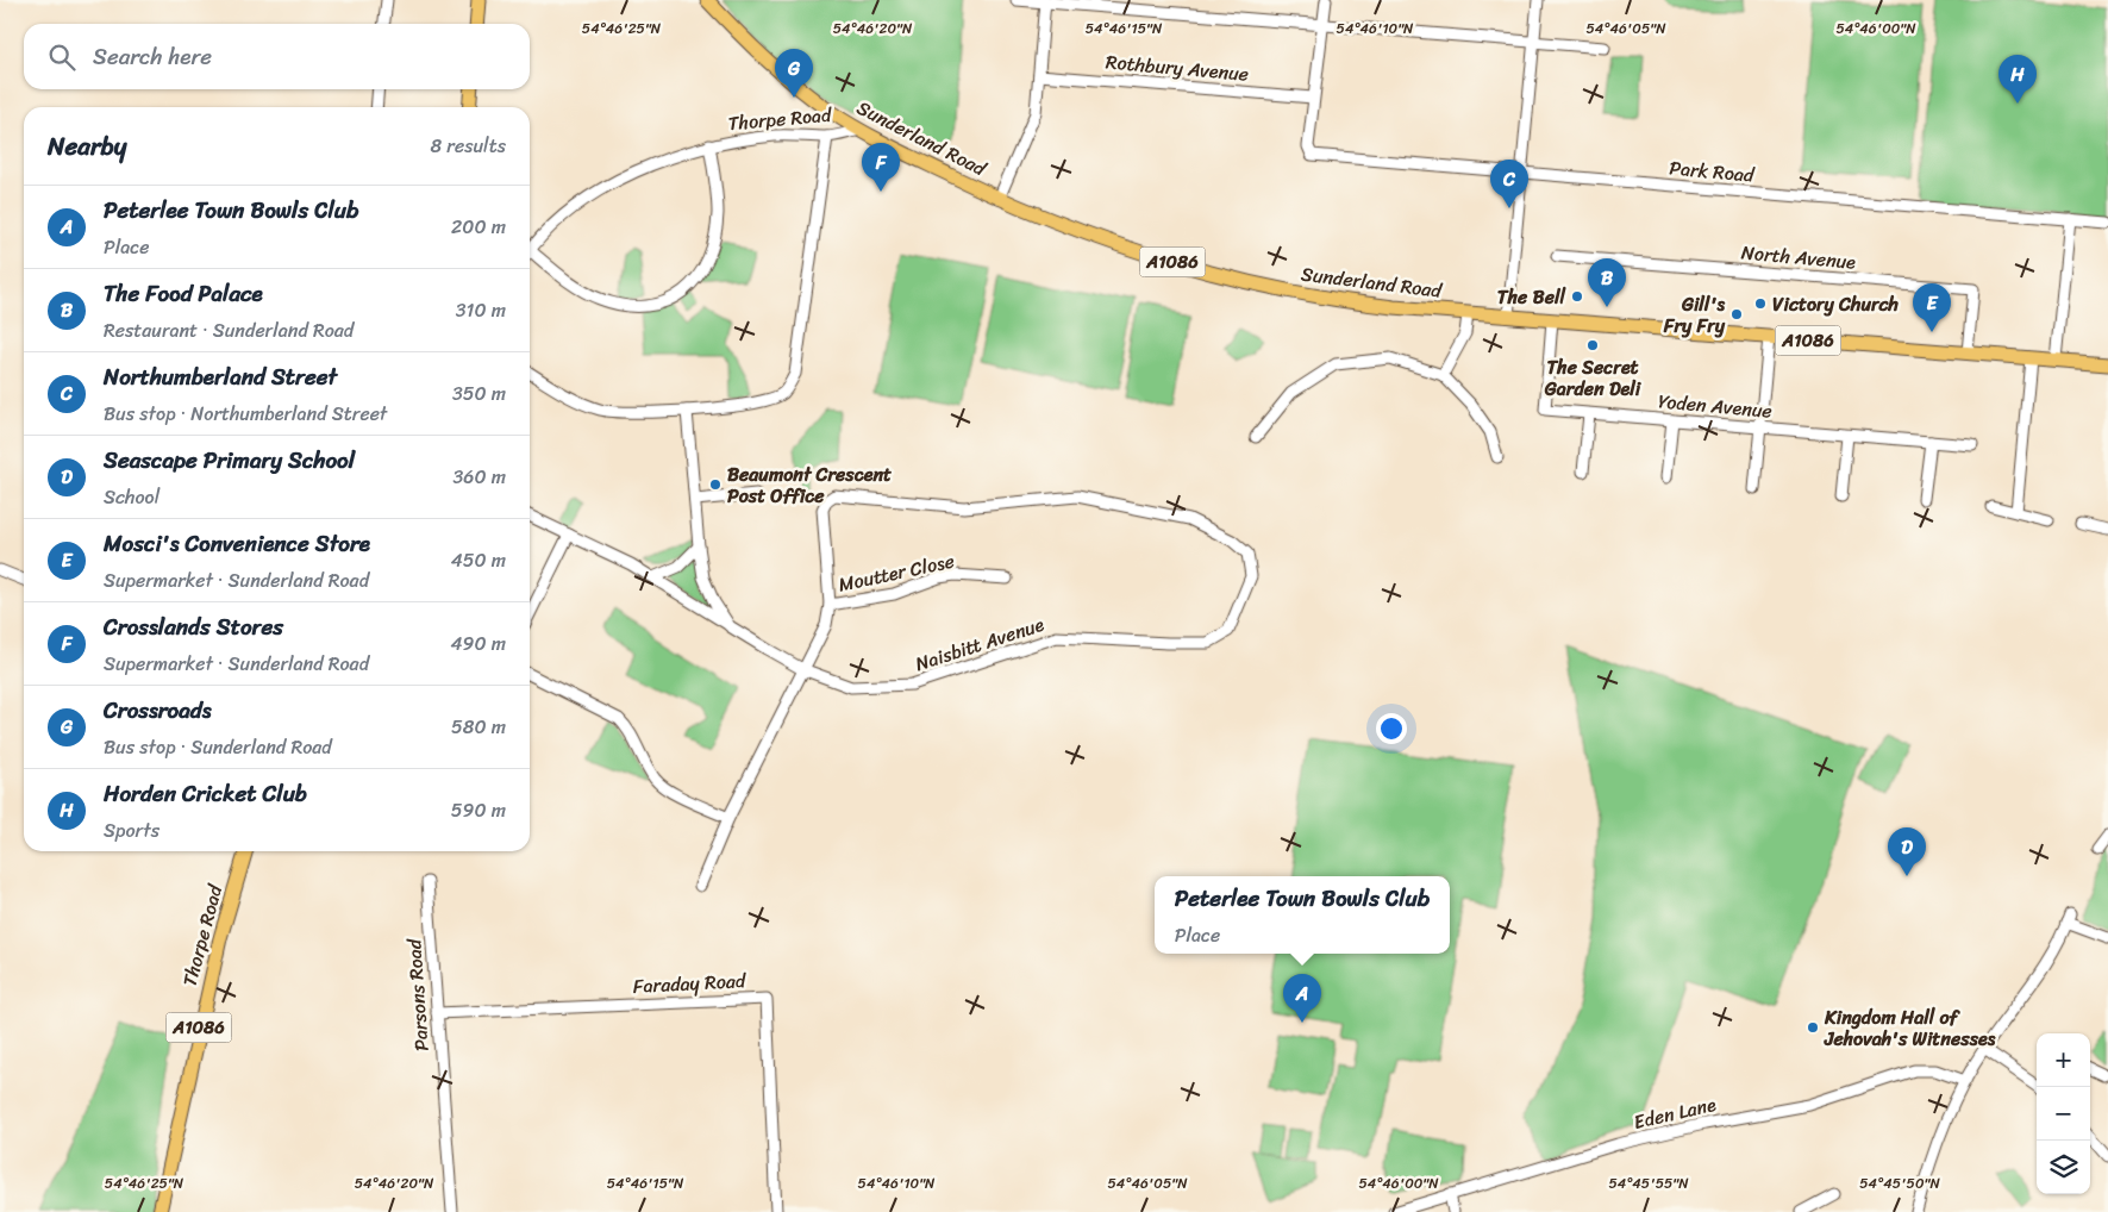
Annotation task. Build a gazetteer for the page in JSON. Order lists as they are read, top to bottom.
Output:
{
  "streets": {
    "main road": ["Thorpe Road", "Sunderland Road", "A1086"],
    "street": [
      "Rothbury Avenue",
      "Park Road",
      "North Avenue",
      "Yoden Avenue",
      "Moutter Close",
      "Naisbitt Avenue",
      "Faraday Road",
      "Parsons Road",
      "Eden Lane"
    ]
  },
  "crossings": [
    ["Rothbury Avenue", "Park Road"],
    ["Thorpe Road", "Sunderland Road"],
    ["Sunderland Road", "North Avenue"],
    ["Sunderland Road", "Yoden Avenue"],
    ["Moutter Close", "Naisbitt Avenue"],
    ["Faraday Road", "Parsons Road"]
  ],
  "places": [
    "The Bell",
    "Victory Church",
    "Gill's Fry Fry",
    "The Secret Garden Deli",
    "Beaumont Crescent Post Office",
    "Kingdom Hall of Jehovah's Witnesses"
  ],
  "page": {
    "search": "Search here",
    "pins": [
      "G",
      "H",
      "F",
      "C",
      "B",
      "E",
      "D",
      "A"
    ],
    "heading": ["Nearby", "8 results"],
    "list": [
      {
        "mark": "A",
        "name": "Peterlee Town Bowls Club",
        "note": "Place",
        "value": "200 m"
      },
      {
        "mark": "B",
        "name": "The Food Palace",
        "note": "Restaurant · Sunderland Road",
        "value": "310 m"
      },
      {
        "mark": "C",
        "name": "Northumberland Street",
        "note": "Bus stop · Northumberland Street",
        "value": "350 m"
      },
      {
        "mark": "D",
        "name": "Seascape Primary School",
        "note": "School",
        "value": "360 m"
      },
      {
        "mark": "E",
        "name": "Mosci's Convenience Store",
        "note": "Supermarket · Sunderland Road",
        "value": "450 m"
      },
      {
        "mark": "F",
        "name": "Crosslands Stores",
        "note": "Supermarket · Sunderland Road",
        "value": "490 m"
      },
      {
        "mark": "G",
        "name": "Crossroads",
        "note": "Bus stop · Sunderland Road",
        "value": "580 m"
      },
      {
        "mark": "H",
        "name": "Horden Cricket Club",
        "note": "Sports",
        "value": "590 m"
      }
    ],
    "popup": ["Peterlee Town Bowls Club", "Place"],
    "map_buttons": ["+", "−"]
  },
  "coordinates": [
    "54°46'25\"N",
    "54°46'20\"N",
    "54°46'00\"N",
    "54°46'15\"N",
    "54°46'10\"N",
    "54°46'05\"N",
    "54°45'55\"N",
    "54°45'50\"N"
  ]
}
